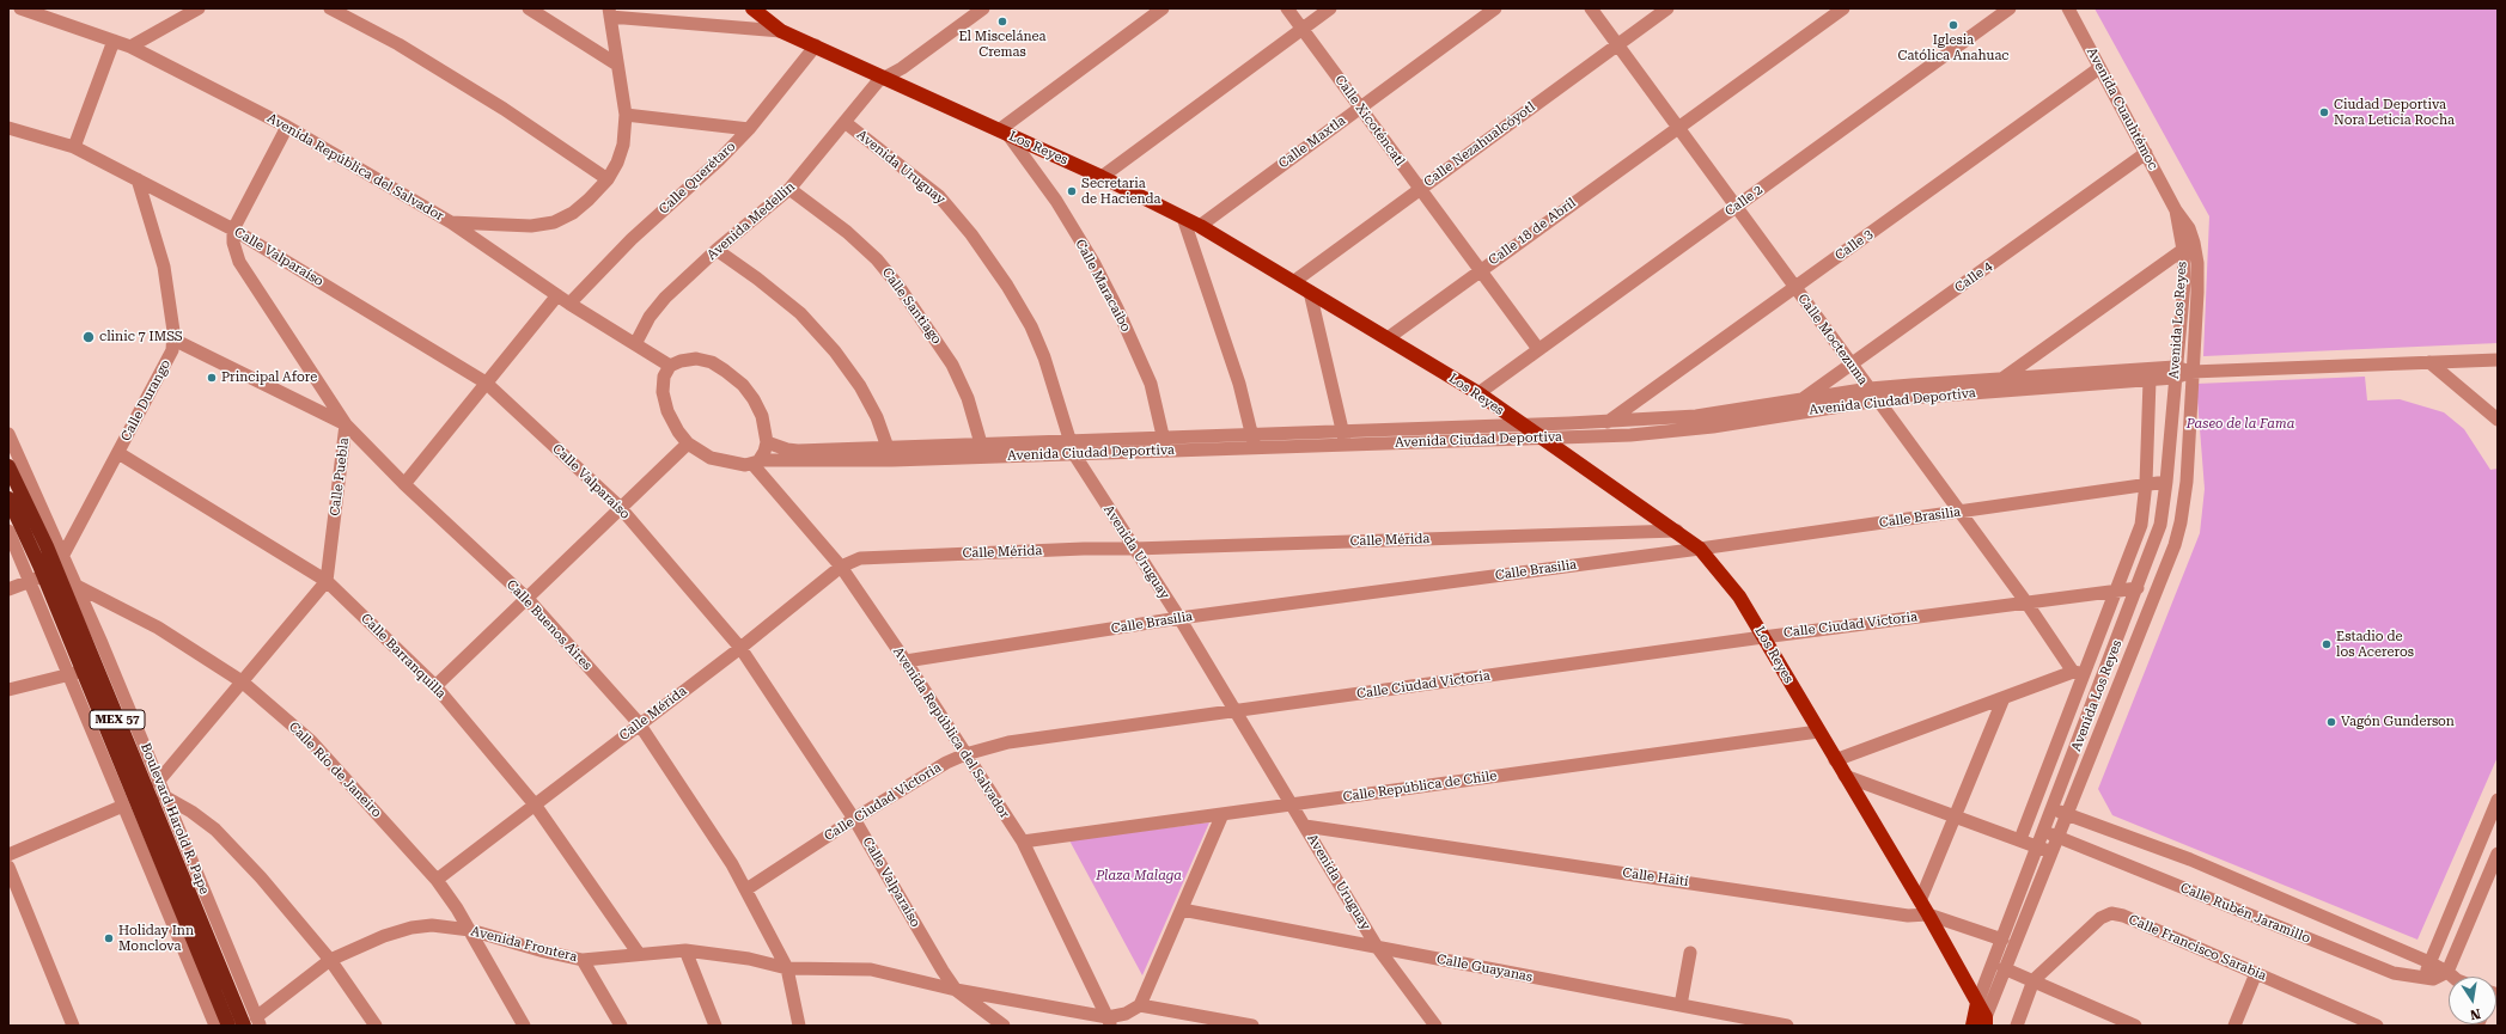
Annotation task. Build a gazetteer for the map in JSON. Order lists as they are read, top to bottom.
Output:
{
  "streets": {
    "highway": ["MEX 57", "Boulevard Harold R. Pape"],
    "main road": ["Los Reyes", "Avenida Los Reyes"],
    "street": [
      "Avenida Cuauhtémoc",
      "Calle Xicoténcatl",
      "Calle Maxtla",
      "Calle Nezahualcóyotl",
      "Avenida República del Salvador",
      "Avenida Uruguay",
      "Calle Querétaro",
      "Calle 2",
      "Avenida Medellin",
      "Calle 18 de Abril",
      "Calle 3",
      "Calle Valparaíso",
      "Calle 4",
      "Calle Maracaibo",
      "Calle Santiago",
      "Calle Moctezuma",
      "Calle Durango",
      "Avenida Ciudad Deportiva",
      "Calle Puebla",
      "Calle Brasilia",
      "Calle Mérida",
      "Calle Buenos Aires",
      "Calle Ciudad Victoria",
      "Calle Barranquilla",
      "Calle Río de Janeiro",
      "Calle República de Chile",
      "Calle Haití",
      "Calle Rubén Jaramillo",
      "Avenida Frontera",
      "Calle Francisco Sarabia",
      "Calle Guayanas"
    ]
  },
  "crossings": [
    ["Avenida Cuauhtémoc", "Calle 3"],
    ["Avenida Cuauhtémoc", "Calle 4"],
    ["Avenida Cuauhtémoc", "Avenida Los Reyes"],
    ["Calle Xicoténcatl", "Calle Maxtla"],
    ["Calle Xicoténcatl", "Calle Nezahualcóyotl"],
    ["Calle Xicoténcatl", "Calle 2"],
    ["Calle Xicoténcatl", "Calle 18 de Abril"],
    ["Calle Maxtla", "Los Reyes"],
    ["Calle Nezahualcóyotl", "Los Reyes"],
    ["Calle Nezahualcóyotl", "Calle Moctezuma"],
    ["Los Reyes", "Calle Querétaro"],
    ["Los Reyes", "Calle 2"],
    ["Los Reyes", "Avenida Medellin"],
    ["Los Reyes", "Calle 18 de Abril"],
    ["Los Reyes", "Calle Maracaibo"],
    ["Los Reyes", "Avenida Los Reyes"],
    ["Los Reyes", "Avenida Ciudad Deportiva"],
    ["Los Reyes", "Calle Brasilia"],
    ["Los Reyes", "Calle Mérida"],
    ["Los Reyes", "Calle Ciudad Victoria"],
    ["Los Reyes", "Calle República de Chile"],
    ["Los Reyes", "Calle Haití"],
    ["Avenida República del Salvador", "Calle Querétaro"],
    ["Avenida República del Salvador", "Avenida Medellin"],
    ["Avenida República del Salvador", "Avenida Ciudad Deportiva"],
    ["Avenida República del Salvador", "Calle Brasilia"],
    ["Avenida República del Salvador", "Calle Mérida"],
    ["Avenida República del Salvador", "Calle Ciudad Victoria"],
    ["Avenida República del Salvador", "Calle República de Chile"],
    ["Avenida República del Salvador", "Avenida Frontera"],
    ["Avenida Uruguay", "Avenida Medellin"],
    ["Avenida Uruguay", "Avenida Ciudad Deportiva"],
    ["Avenida Uruguay", "Calle Brasilia"],
    ["Avenida Uruguay", "Calle Mérida"],
    ["Avenida Uruguay", "Calle Ciudad Victoria"],
    ["Avenida Uruguay", "Calle República de Chile"],
    ["Avenida Uruguay", "Calle Haití"],
    ["Avenida Uruguay", "Calle Guayanas"],
    ["Calle 2", "Calle Moctezuma"],
    ["Avenida Medellin", "Calle Santiago"],
    ["Calle 18 de Abril", "Calle Moctezuma"],
    ["Calle 3", "Calle Moctezuma"],
    ["Calle 3", "Avenida Ciudad Deportiva"],
    ["Calle Valparaíso", "Calle Durango"],
    ["Calle Valparaíso", "Calle Puebla"],
    ["Calle Valparaíso", "Calle Mérida"],
    ["Calle Valparaíso", "Calle Ciudad Victoria"],
    ["Calle Valparaíso", "Avenida Frontera"],
    ["Calle 4", "Calle Moctezuma"],
    ["Calle 4", "Avenida Ciudad Deportiva"],
    ["Calle Maracaibo", "Avenida Ciudad Deportiva"],
    ["Calle Santiago", "Avenida Ciudad Deportiva"],
    ["Avenida Los Reyes", "Avenida Ciudad Deportiva"],
    ["Avenida Los Reyes", "Calle Brasilia"],
    ["Avenida Los Reyes", "Calle Ciudad Victoria"],
    ["Avenida Los Reyes", "Calle Haití"],
    ["Avenida Los Reyes", "Calle Rubén Jaramillo"],
    ["Calle Moctezuma", "Avenida Ciudad Deportiva"],
    ["Calle Moctezuma", "Calle Brasilia"],
    ["Calle Moctezuma", "Calle Ciudad Victoria"],
    ["Calle Durango", "Calle Buenos Aires"],
    ["Calle Durango", "Calle Barranquilla"],
    ["Calle Puebla", "Calle Buenos Aires"],
    ["Calle Puebla", "Calle Barranquilla"],
    ["Calle Mérida", "Calle Buenos Aires"],
    ["Calle Mérida", "Calle Barranquilla"],
    ["Calle Mérida", "Calle Río de Janeiro"],
    ["Calle Buenos Aires", "Calle Ciudad Victoria"],
    ["Calle Buenos Aires", "Avenida Frontera"],
    ["Calle Barranquilla", "Avenida Frontera"],
    ["Calle Río de Janeiro", "Avenida Frontera"]
  ],
  "parks": ["Paseo de la Fama", "Plaza Malaga"],
  "places": [
    "El Miscelánea Cremas",
    "Iglesia Católica Anahuac",
    "Ciudad Deportiva Nora Leticia Rocha",
    "Secretaria de Hacienda",
    "clinic 7 IMSS",
    "Principal Afore",
    "Estadio de los Acereros",
    "Vagón Gunderson",
    "Holiday Inn Monclova"
  ],
  "north": "bottom"
}
